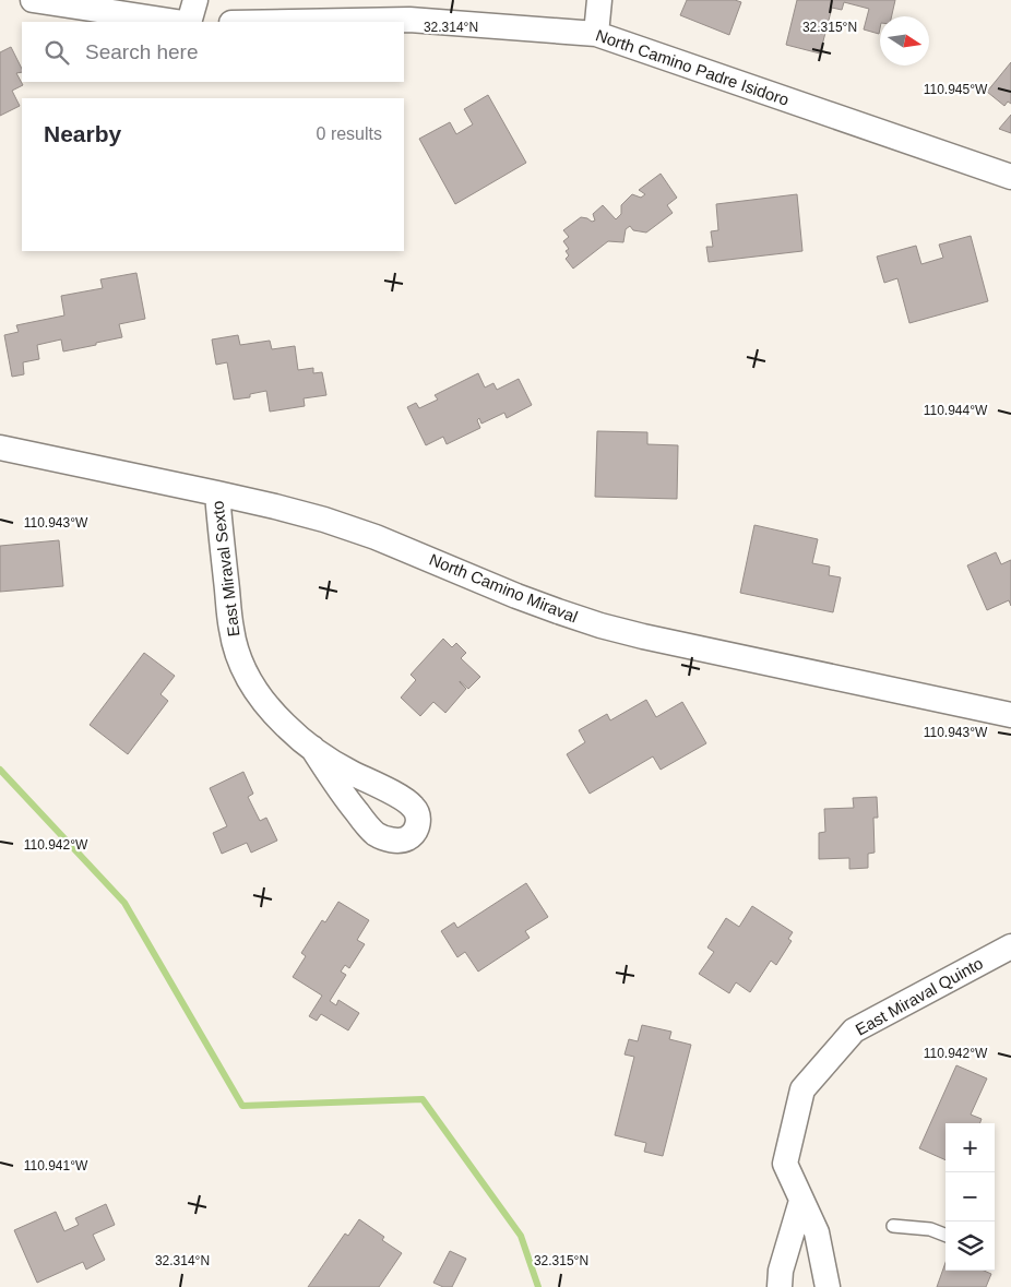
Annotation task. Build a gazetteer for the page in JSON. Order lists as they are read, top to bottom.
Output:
{
  "streets": {
    "street": [
      "North Camino Padre Isidoro",
      "East Miraval Sexto",
      "North Camino Miraval",
      "East Miraval Quinto"
    ]
  },
  "crossings": [
    ["East Miraval Sexto", "North Camino Miraval"]
  ],
  "north": "right",
  "page": {
    "search": "Search here",
    "heading": ["Nearby", "0 results"],
    "map_buttons": ["+", "−"]
  },
  "coordinates": [
    "32.314°N",
    "32.315°N",
    "110.945°W",
    "110.944°W",
    "110.943°W",
    "110.942°W",
    "110.941°W"
  ]
}
